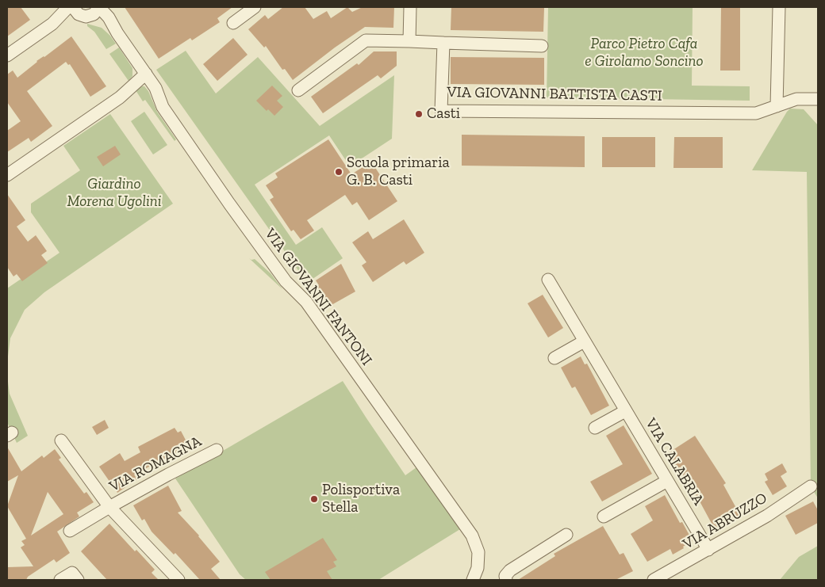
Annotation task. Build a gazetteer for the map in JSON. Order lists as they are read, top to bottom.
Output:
{
  "streets": {
    "street": [
      "VIA GIOVANNI BATTISTA CASTI",
      "VIA GIOVANNI FANTONI",
      "VIA CALABRIA",
      "VIA ROMAGNA",
      "VIA ABRUZZO"
    ]
  },
  "crossings": [
    ["VIA CALABRIA", "VIA ABRUZZO"]
  ],
  "parks": ["Parco Pietro Cafa e Girolamo Soncino", "Giardino Morena Ugolini"],
  "places": ["Casti", "Scuola primaria G. B. Casti", "Polisportiva Stella"]
}
